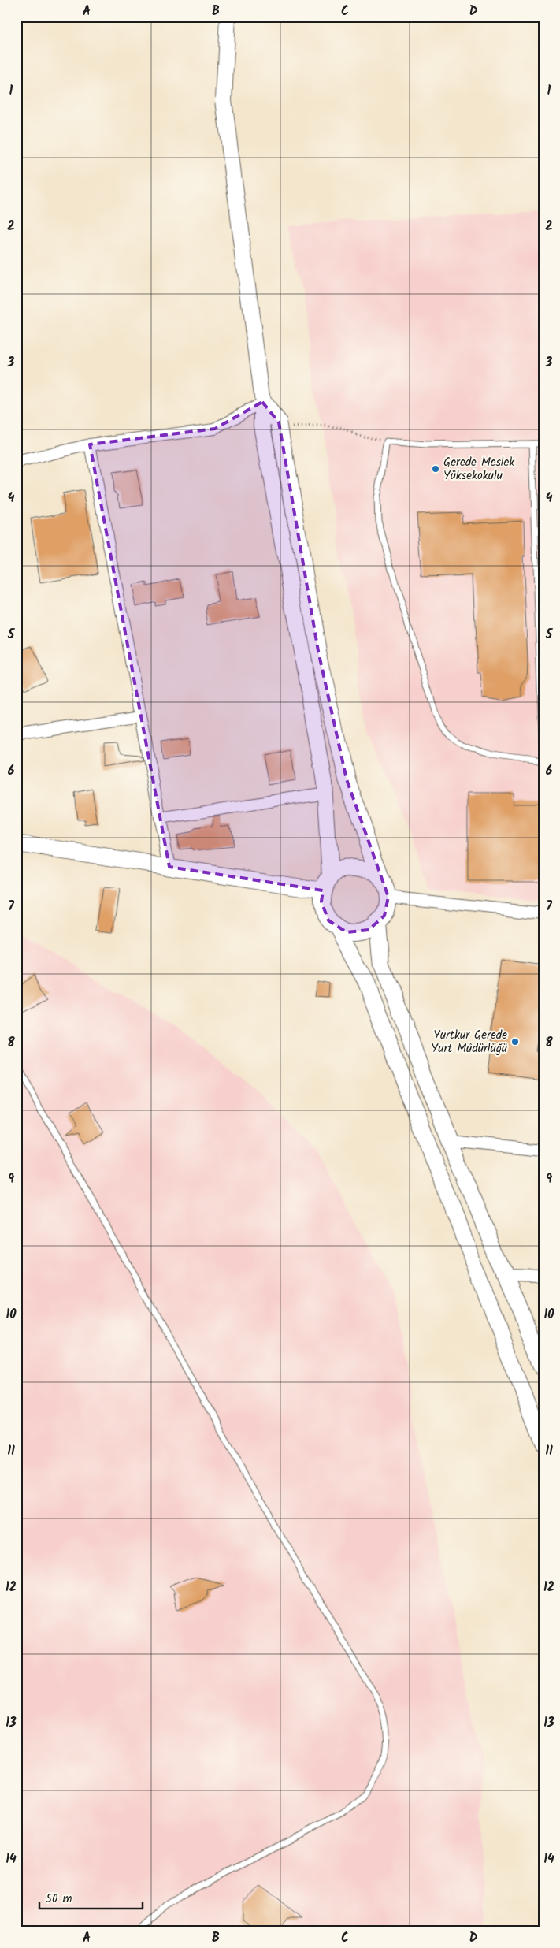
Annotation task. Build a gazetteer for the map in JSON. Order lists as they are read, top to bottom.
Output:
{
  "places": ["Gerede Meslek Yüksekokulu", "Yurtkur Gerede Yurt Müdürlüğü"],
  "scale_bar": "50 m",
  "grid": {
    "columns": [
      "A",
      "B",
      "C",
      "D"
    ],
    "rows": [
      "1",
      "2",
      "3",
      "4",
      "5",
      "6",
      "7",
      "8",
      "9",
      "10",
      "11",
      "12",
      "13",
      "14"
    ]
  }
}
